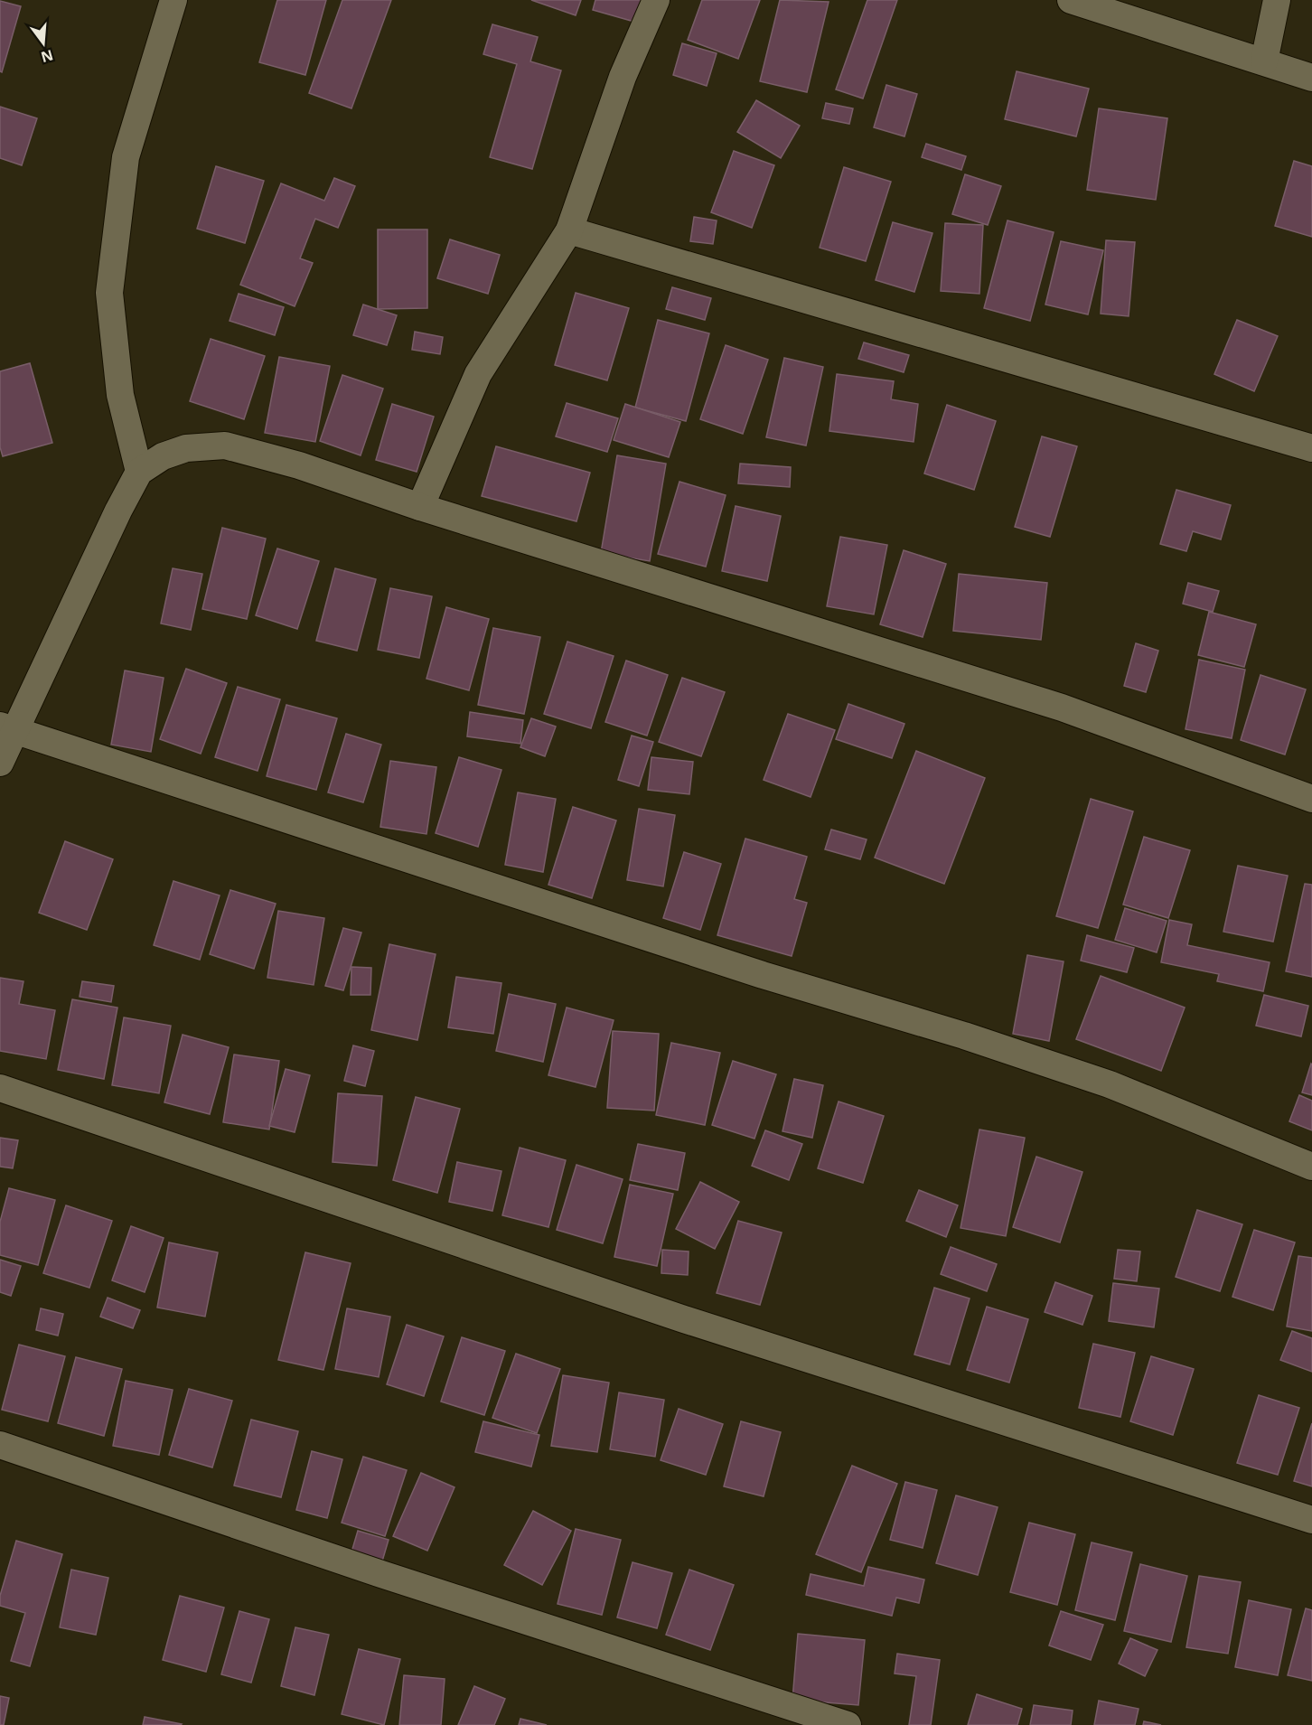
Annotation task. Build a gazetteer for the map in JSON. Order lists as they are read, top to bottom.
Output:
{
  "north": "bottom"
}
